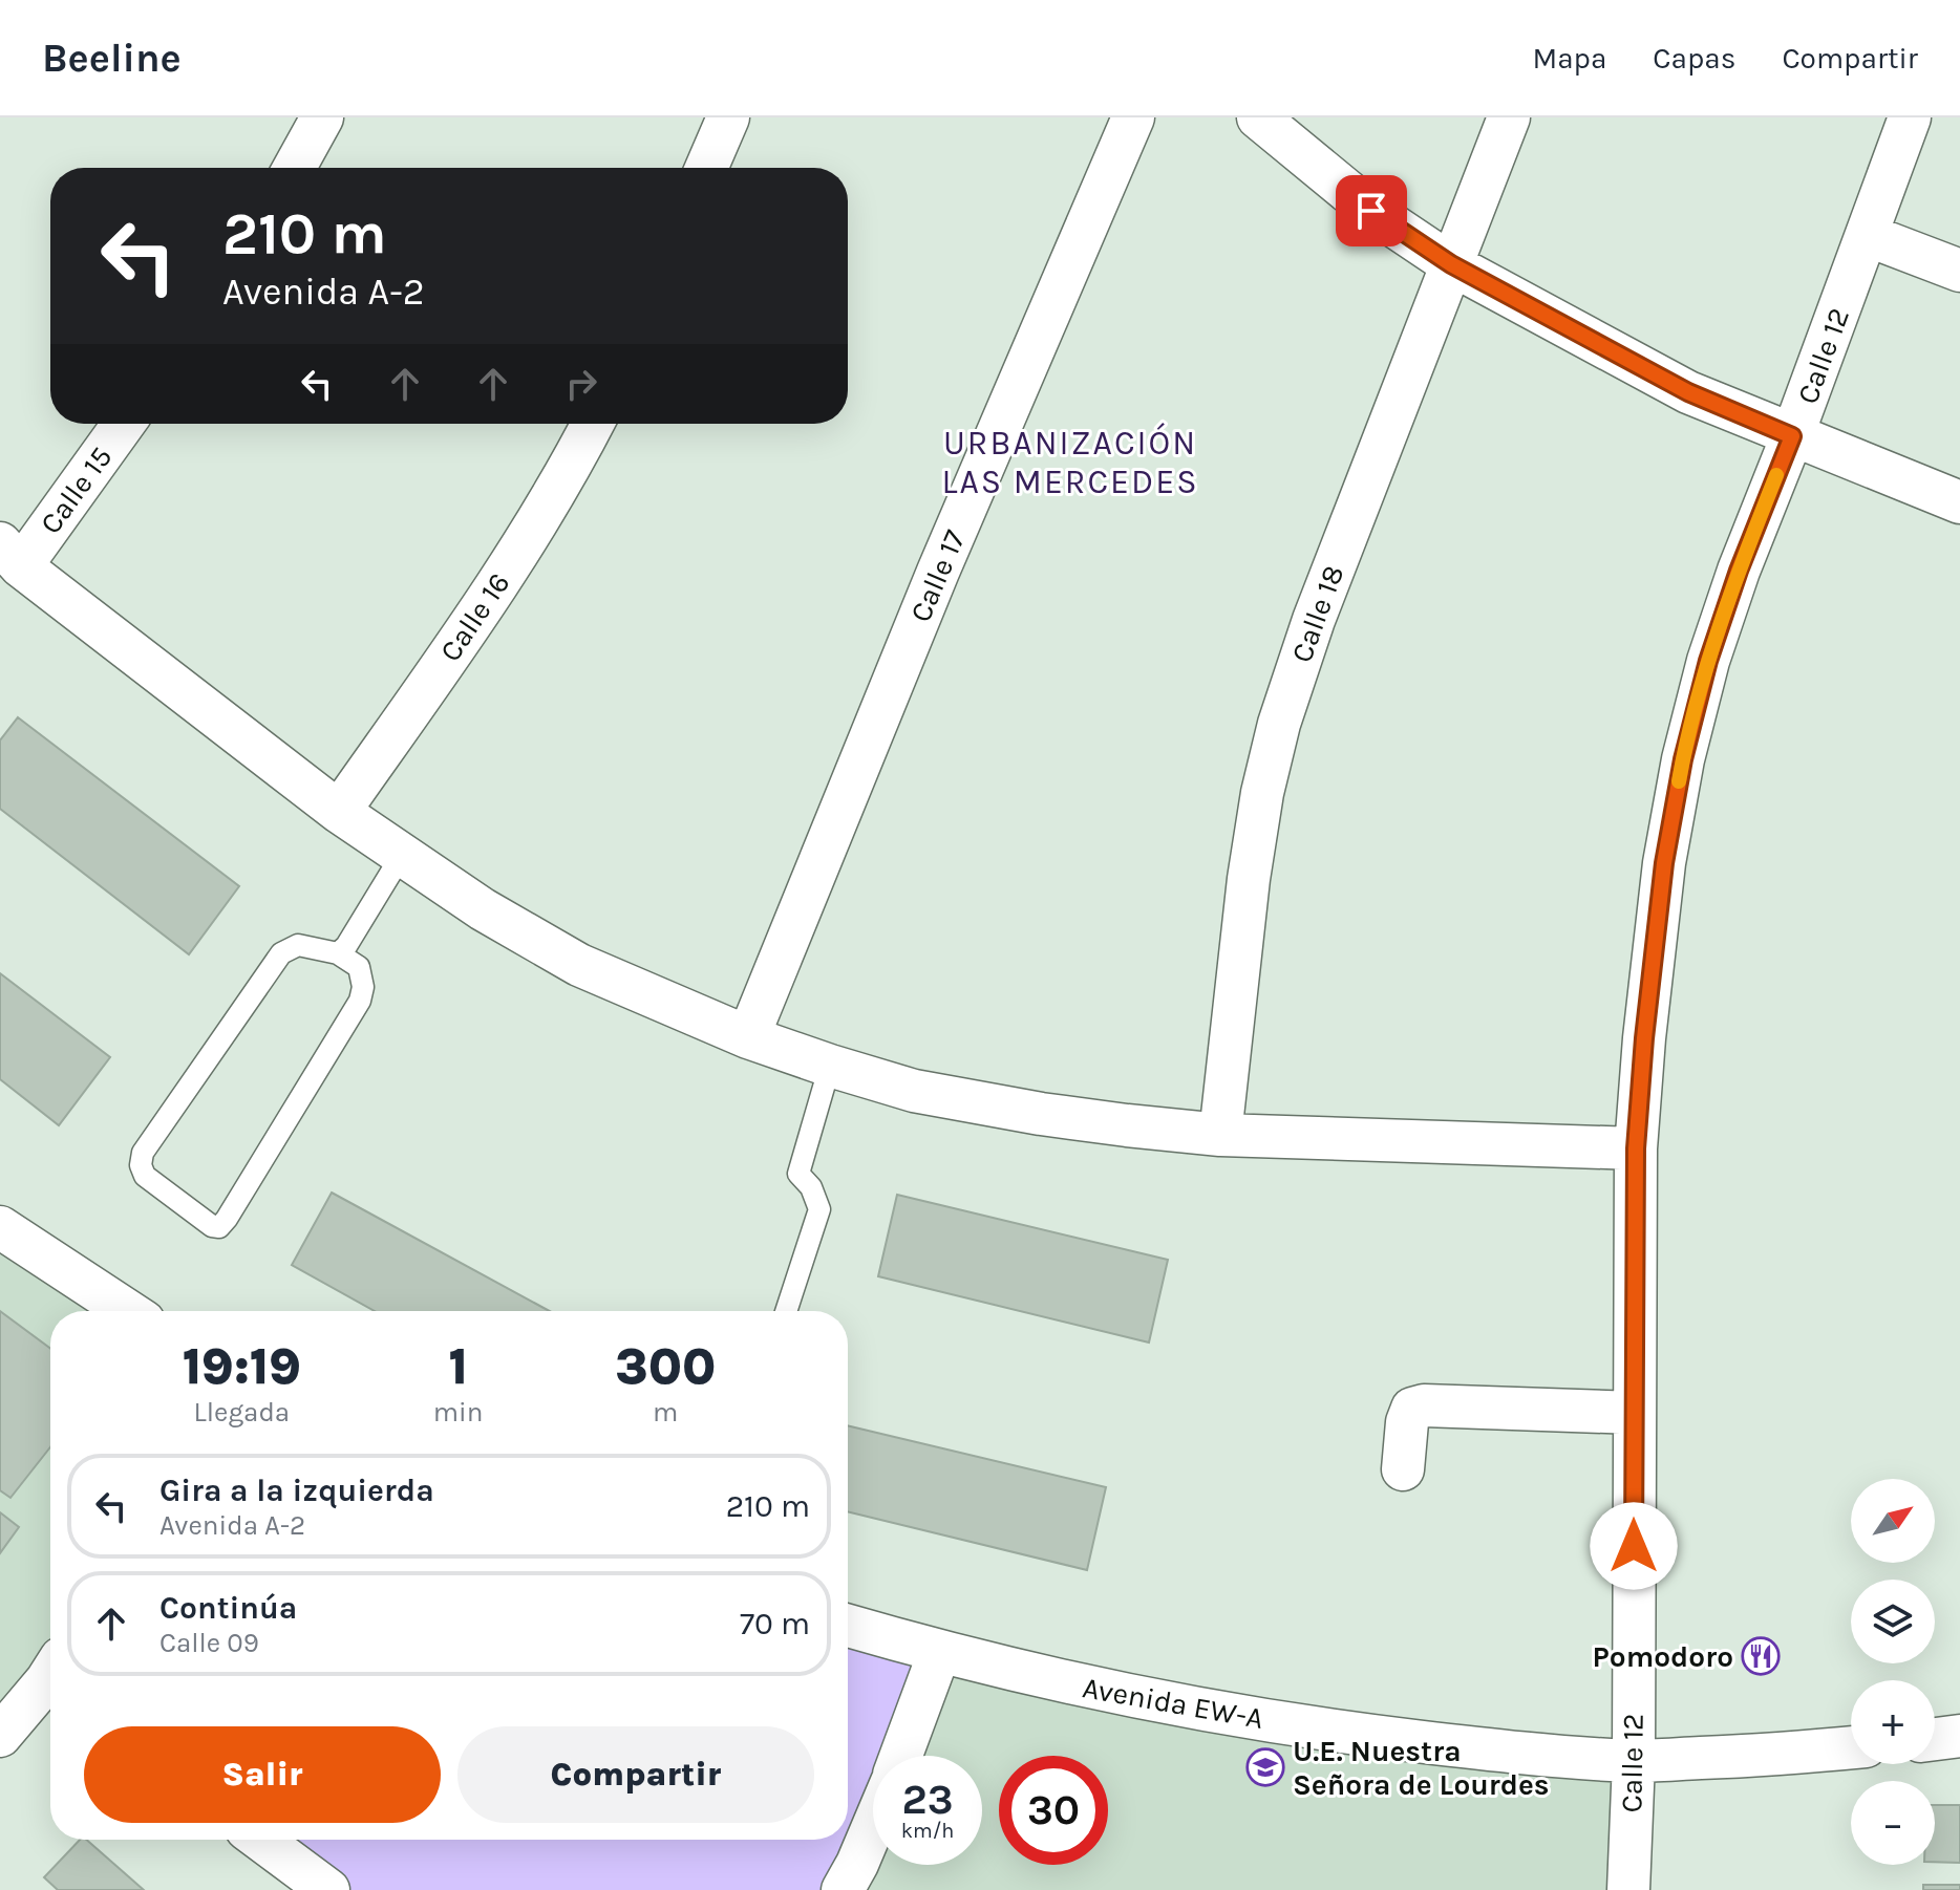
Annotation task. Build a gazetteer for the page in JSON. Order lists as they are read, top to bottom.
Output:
{
  "streets": {
    "street": [
      "Calle 12",
      "Calle 15",
      "Calle 17",
      "Calle 18",
      "Calle 16",
      "Avenida EW-A"
    ]
  },
  "crossings": [
    ["Calle 12", "Avenida EW-A"]
  ],
  "districts": ["URBANIZACIÓN LAS MERCEDES"],
  "places": {
    "restaurant": ["Pomodoro"],
    "school or university": ["U.E. Nuestra Señora de Lourdes"]
  },
  "north": "top right",
  "page": {
    "header": "Beeline",
    "nav": ["Mapa", "Capas", "Compartir"],
    "turn": ["210 m", "Avenida A-2"],
    "eta": [
      "19:19",
      "Llegada",
      "1",
      "min",
      "300",
      "m"
    ],
    "list": [
      {
        "name": "Gira a la izquierda",
        "note": "Avenida A-2",
        "value": "210 m"
      },
      {
        "name": "Continúa",
        "note": "Calle 09",
        "value": "70 m"
      }
    ],
    "map_buttons": ["+", "−"],
    "buttons": ["Salir", "Compartir"],
    "speed": "23 km/h",
    "limit": "30"
  }
}
